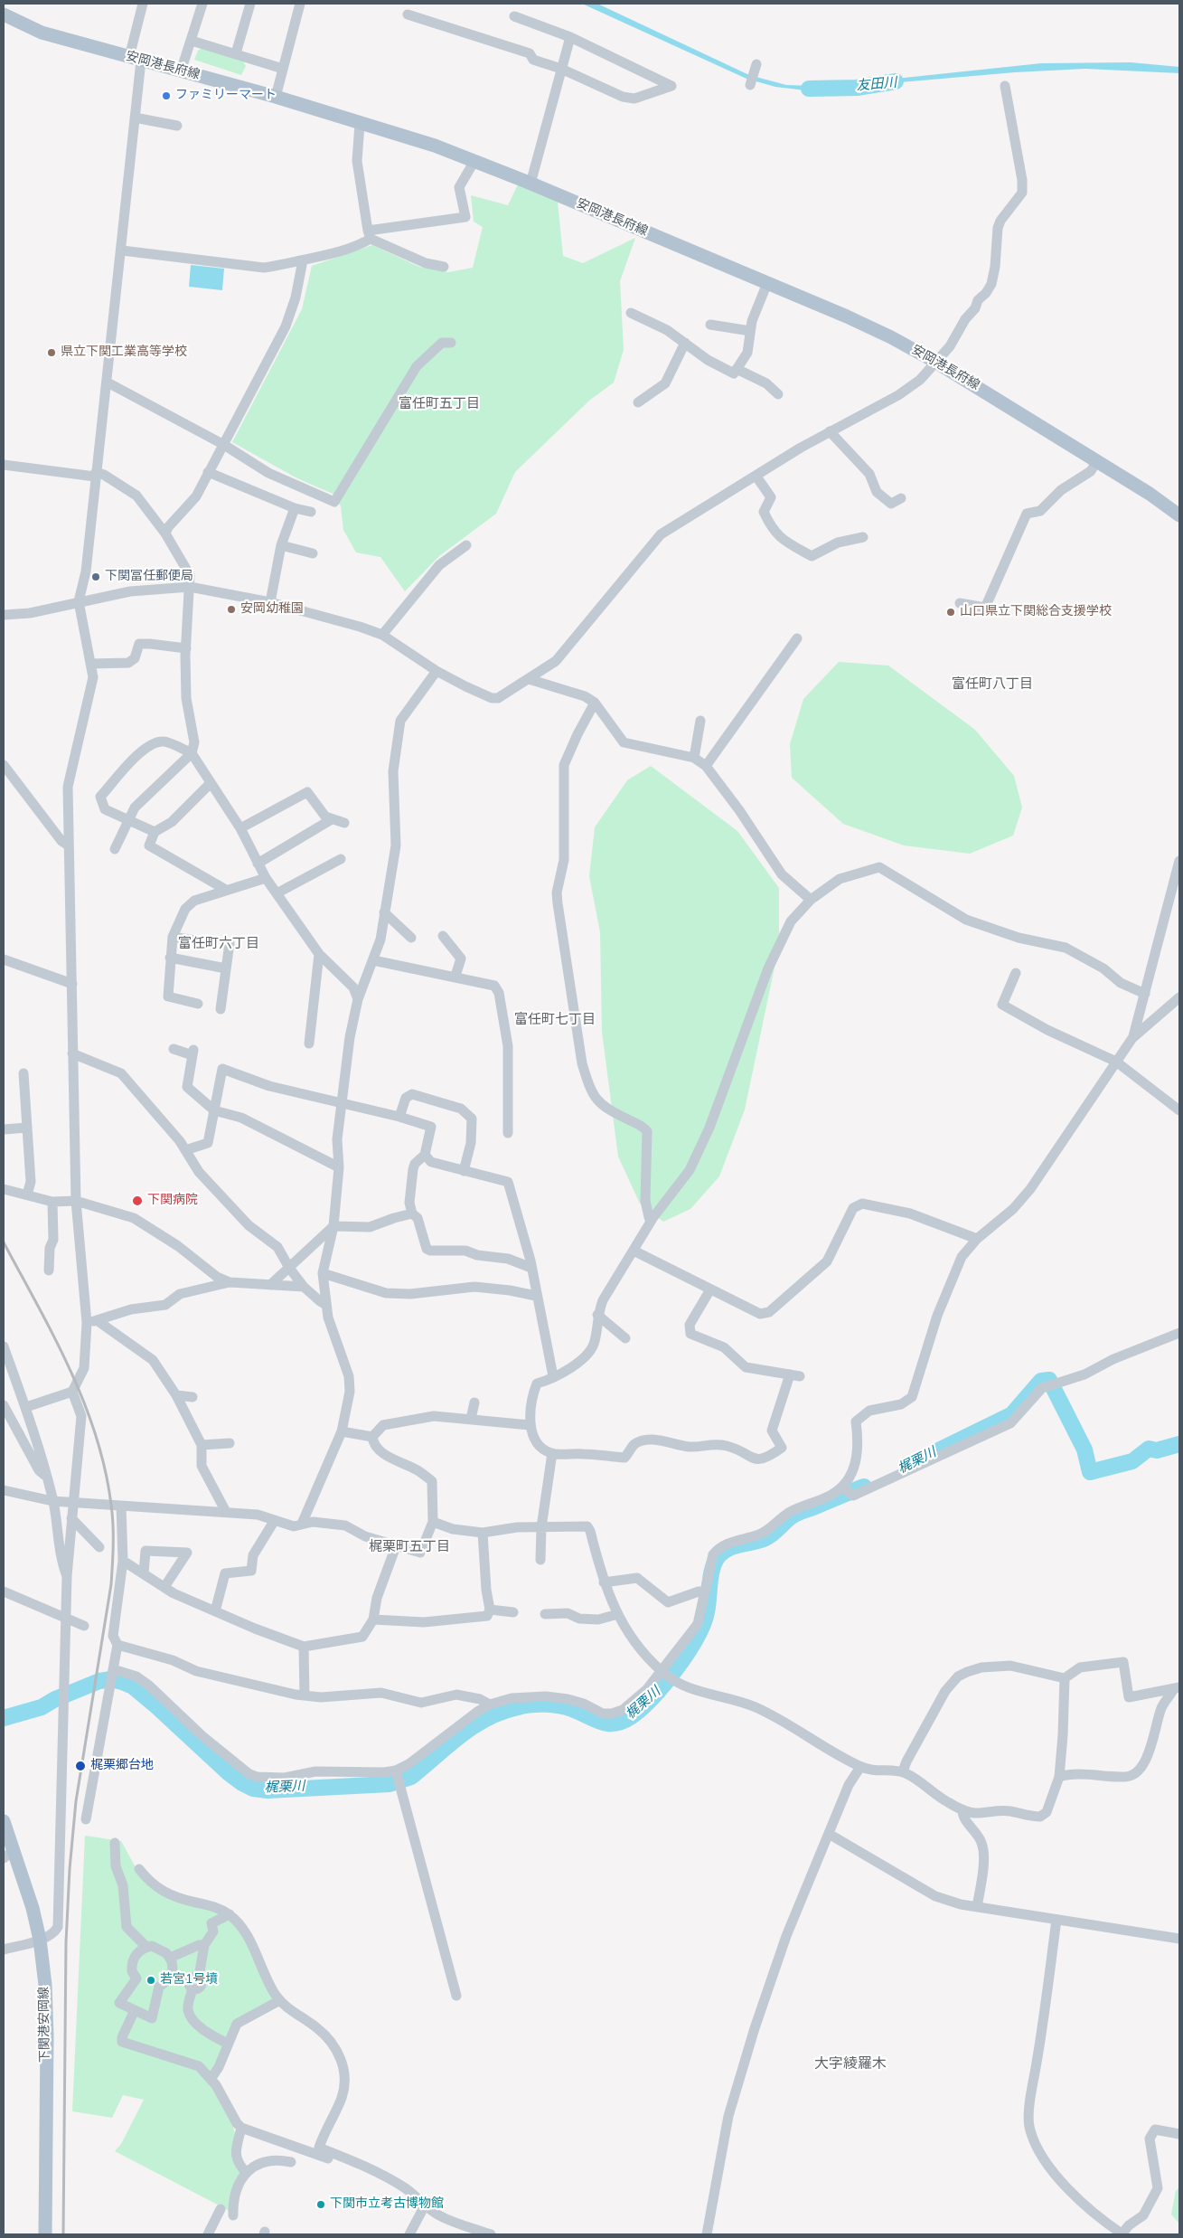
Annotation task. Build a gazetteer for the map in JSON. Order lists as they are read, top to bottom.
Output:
{
  "streets": {
    "main road": ["安岡港長府線", "下関港安岡線"]
  },
  "districts": [
    "富任町五丁目",
    "富任町八丁目",
    "富任町六丁目",
    "富任町七丁目",
    "梶栗町五丁目",
    "大字綾羅木"
  ],
  "water": ["友田川", "梶栗川"],
  "places": [
    "ファミリーマート",
    "県立下関工業高等学校",
    "下関冨任郵便局",
    "安岡幼稚園",
    "山口県立下関総合支援学校",
    "下関病院",
    "梶栗郷台地",
    "若宮1号墳",
    "下関市立考古博物館"
  ]
}
